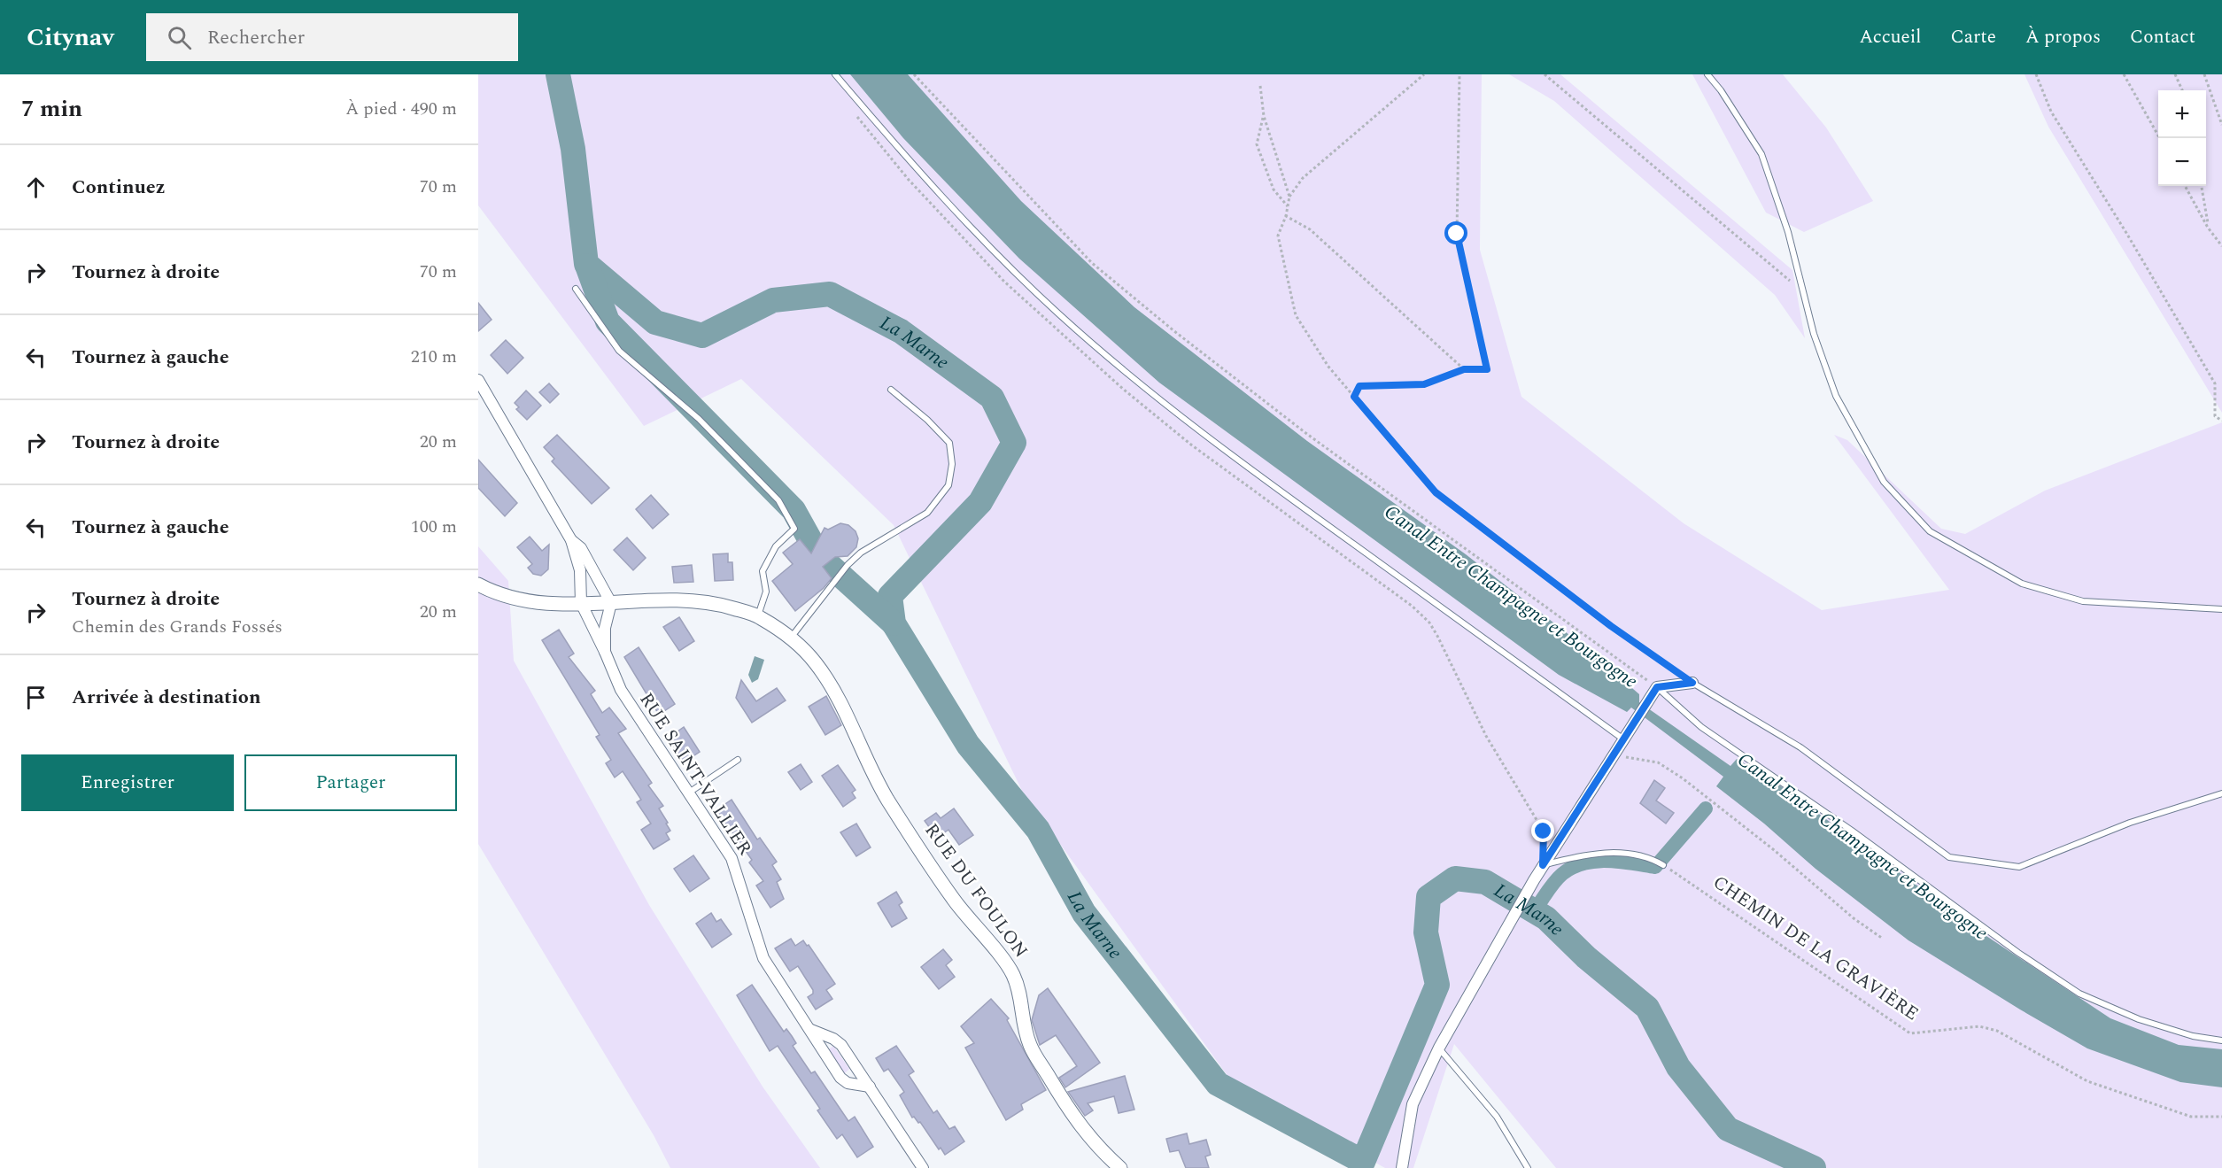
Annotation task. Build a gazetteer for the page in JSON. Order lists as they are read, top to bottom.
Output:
{
  "streets": {
    "street": ["RUE SAINT-VALLIER", "RUE DU FOULON"],
    "path": ["CHEMIN DE LA GRAVIÈRE"]
  },
  "crossings": [
    ["RUE SAINT-VALLIER", "RUE DU FOULON"]
  ],
  "water": ["La Marne", "Canal Entre Champagne et Bourgogne"],
  "page": {
    "header": "Citynav",
    "search": "Rechercher",
    "nav": [
      "Accueil",
      "Carte",
      "À propos",
      "Contact"
    ],
    "heading": ["7 min", "À pied · 490 m"],
    "map_buttons": ["+", "−"],
    "list": [
      ["Continuez", "70 m"],
      ["Tournez à droite", "70 m"],
      ["Tournez à gauche", "210 m"],
      ["Tournez à droite", "20 m"],
      ["Tournez à gauche", "100 m"],
      ["Tournez à droite", "Chemin des Grands Fossés", "20 m"],
      "Arrivée à destination"
    ],
    "buttons": ["Enregistrer", "Partager"]
  }
}
